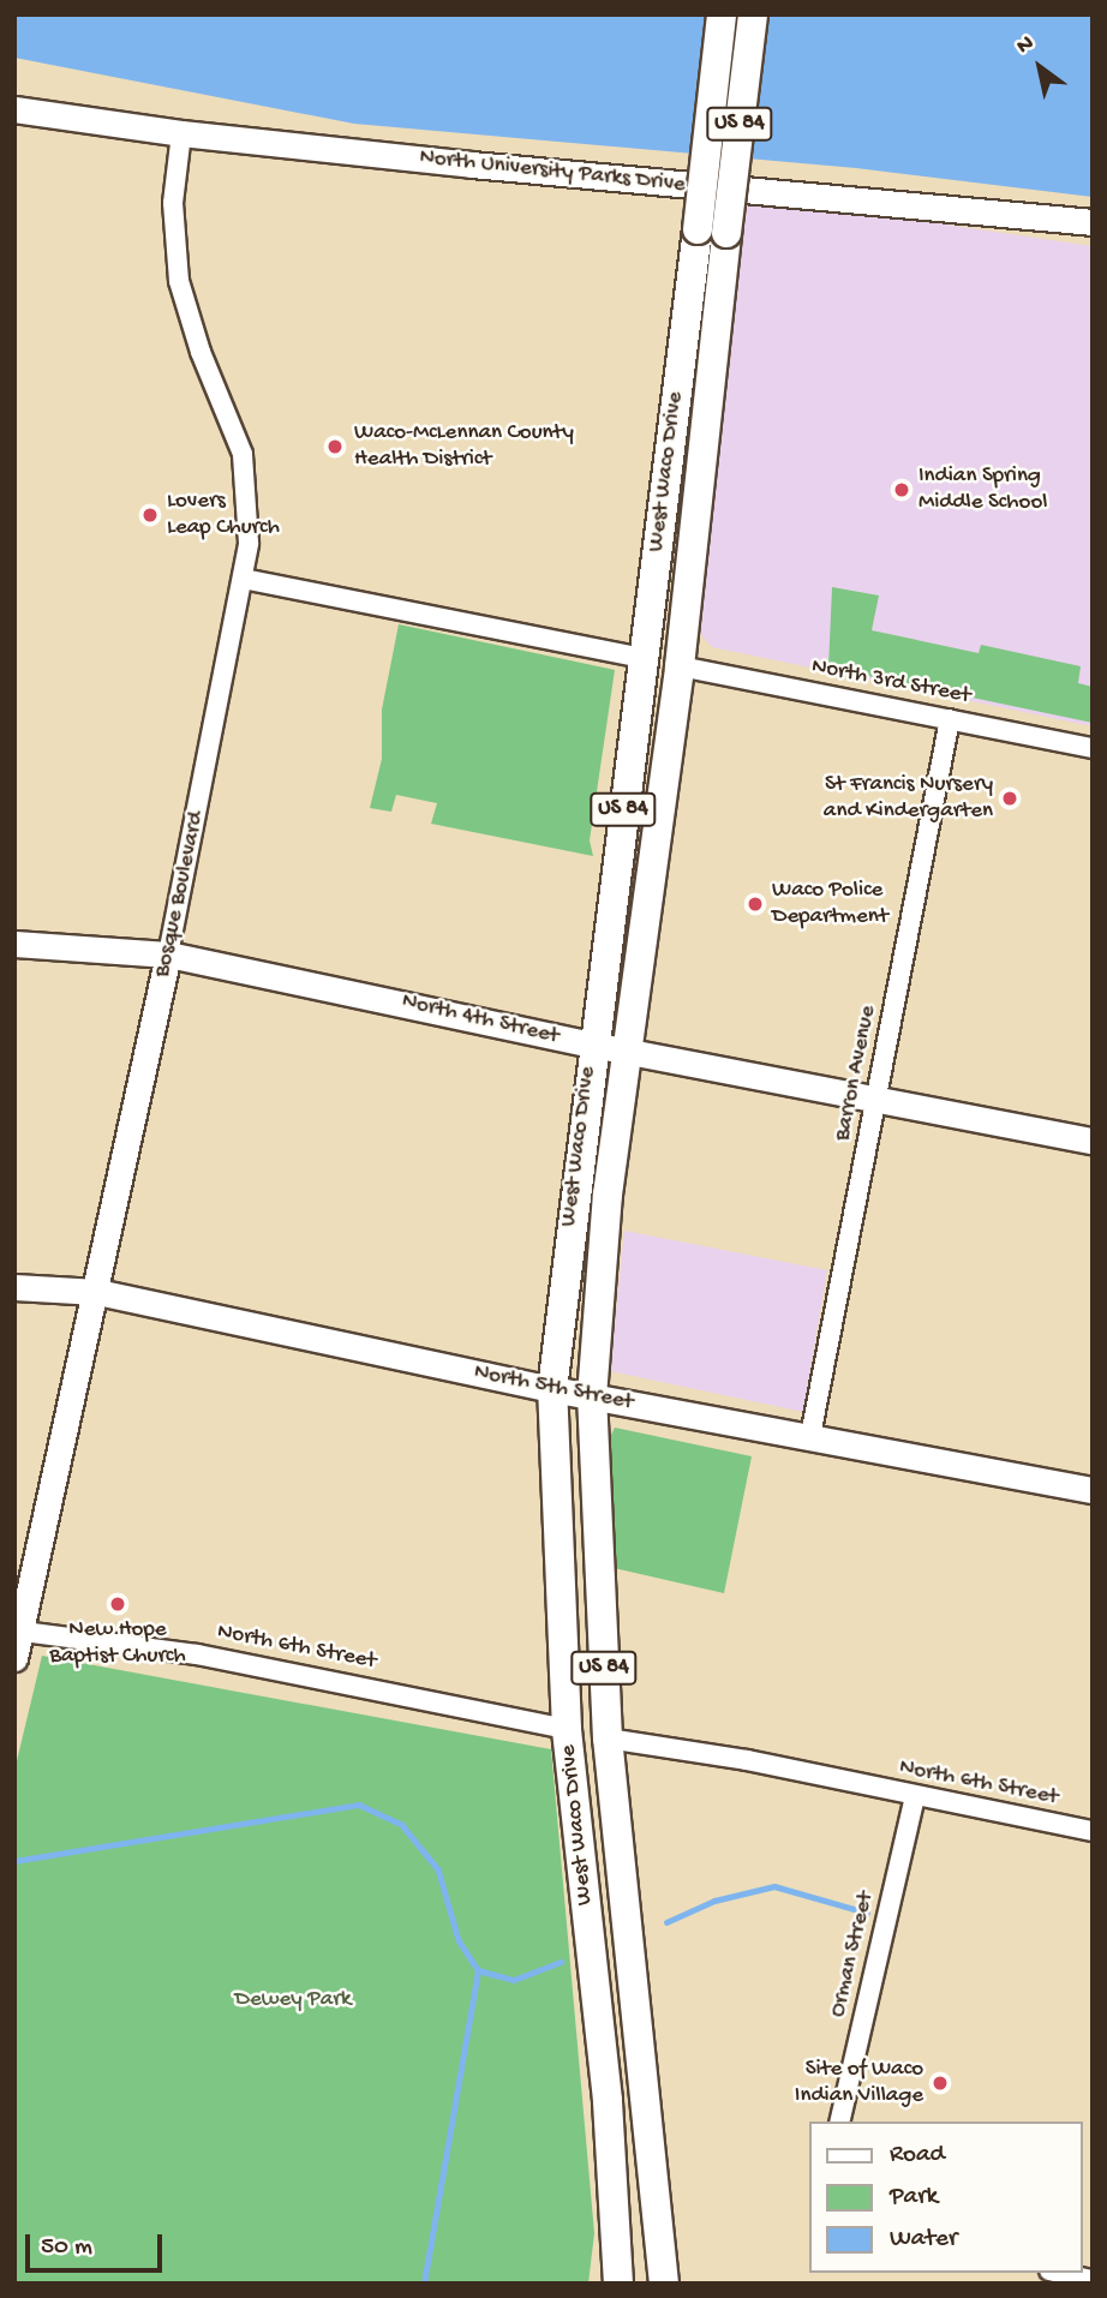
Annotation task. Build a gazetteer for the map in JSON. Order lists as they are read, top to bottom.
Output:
{
  "streets": {
    "main road": ["US 84", "West Waco Drive"],
    "street": [
      "North University Parks Drive",
      "North 3rd Street",
      "Bosque Boulevard",
      "North 4th Street",
      "Barron Avenue",
      "North 5th Street",
      "North 6th Street",
      "Orman Street"
    ]
  },
  "crossings": [
    ["North University Parks Drive", "Bosque Boulevard"],
    ["West Waco Drive", "North 3rd Street"],
    ["West Waco Drive", "North 4th Street"],
    ["West Waco Drive", "North 5th Street"],
    ["West Waco Drive", "North 6th Street"],
    ["North 3rd Street", "Barron Avenue"],
    ["Bosque Boulevard", "North 4th Street"],
    ["Bosque Boulevard", "North 5th Street"],
    ["Bosque Boulevard", "North 6th Street"],
    ["North 4th Street", "Barron Avenue"],
    ["Barron Avenue", "North 5th Street"],
    ["North 6th Street", "Orman Street"]
  ],
  "parks": ["Dewey Park"],
  "places": [
    "Waco-McLennan County Health District",
    "Indian Spring Middle School",
    "Lovers Leap Church",
    "St Francis Nursery and Kindergarten",
    "Waco Police Department",
    "New Hope Baptist Church",
    "Site of Waco Indian Village"
  ],
  "legend": ["Road", "Park", "Water"],
  "scale_bar": "50 m",
  "north": "top left"
}
